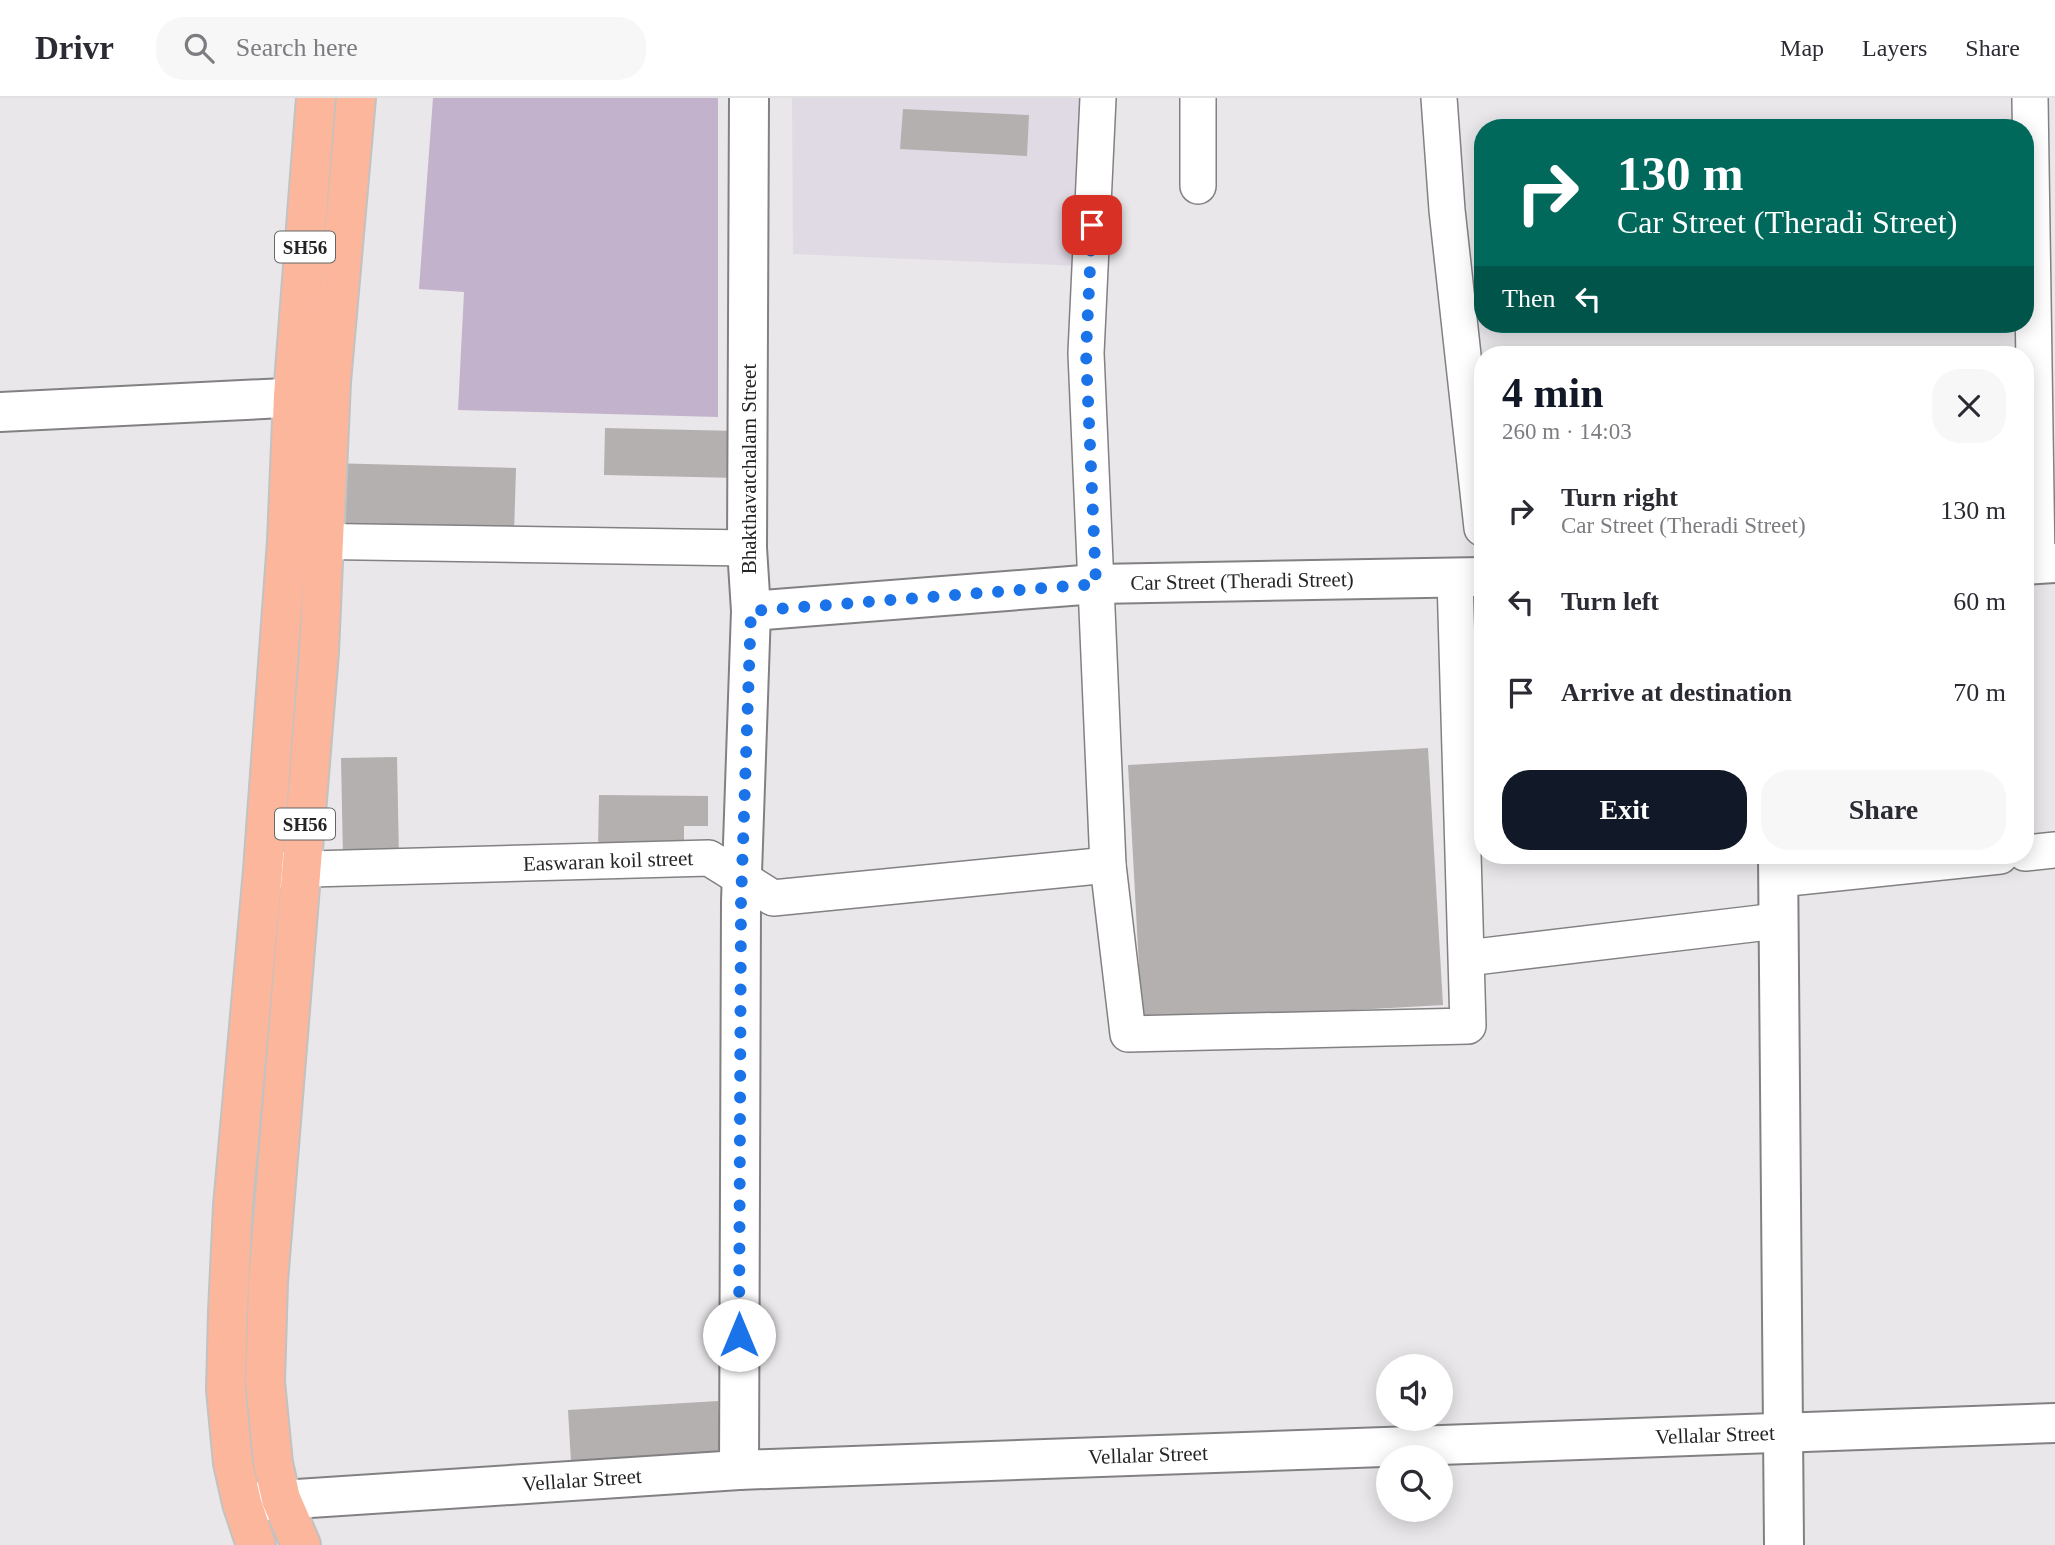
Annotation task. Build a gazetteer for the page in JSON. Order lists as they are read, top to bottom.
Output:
{
  "streets": {
    "main road": ["SH56"],
    "street": [
      "Bhakthavatchalam Street",
      "Car Street (Theradi Street)",
      "Easwaran koil street",
      "Vellalar Street"
    ]
  },
  "crossings": [
    ["SH56", "Easwaran koil street"],
    ["SH56", "Vellalar Street"],
    ["Bhakthavatchalam Street", "Car Street (Theradi Street)"],
    ["Bhakthavatchalam Street", "Easwaran koil street"],
    ["Bhakthavatchalam Street", "Vellalar Street"]
  ],
  "page": {
    "header": "Drivr",
    "search": "Search here",
    "nav": ["Map", "Layers", "Share"],
    "turn": ["130 m", "Car Street (Theradi Street)"],
    "then": "Then",
    "heading": ["4 min", "260 m · 14:03"],
    "list": [
      {
        "name": "Turn right",
        "note": "Car Street (Theradi Street)",
        "value": "130 m"
      },
      {
        "name": "Turn left",
        "value": "60 m"
      },
      {
        "name": "Arrive at destination",
        "value": "70 m"
      }
    ],
    "buttons": ["Exit", "Share"]
  }
}
